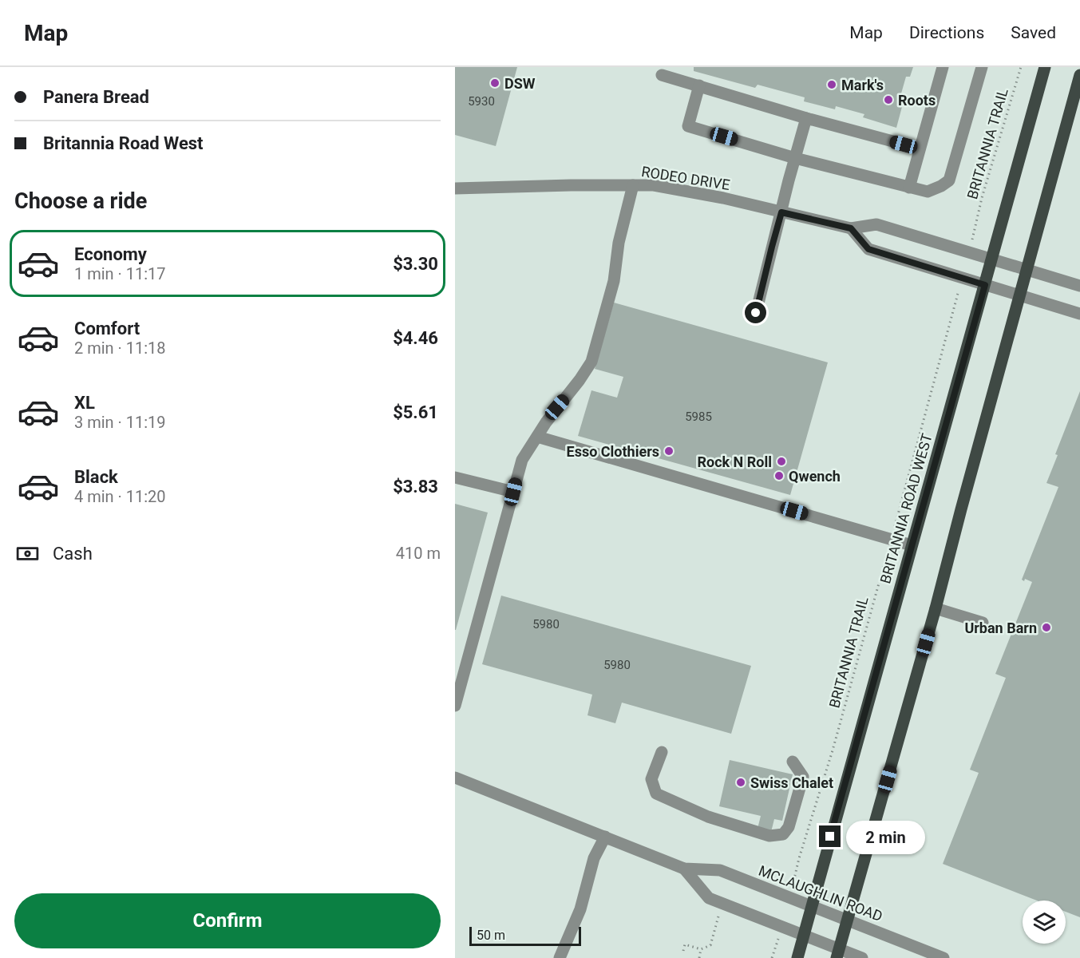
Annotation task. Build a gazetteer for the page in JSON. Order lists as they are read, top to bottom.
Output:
{
  "streets": {
    "main road": ["BRITANNIA ROAD WEST"],
    "street": ["RODEO DRIVE", "MCLAUGHLIN ROAD"],
    "path": ["BRITANNIA TRAIL"]
  },
  "crossings": [
    ["RODEO DRIVE", "BRITANNIA ROAD WEST"],
    ["BRITANNIA ROAD WEST", "MCLAUGHLIN ROAD"]
  ],
  "places": [
    "DSW",
    "Mark's",
    "Roots",
    "Esso Clothiers",
    "Rock N Roll",
    "Qwench",
    "Urban Barn",
    "Swiss Chalet"
  ],
  "house_numbers": [
    "5930",
    "5985",
    "5980",
    "5980"
  ],
  "scale_bar": "50 m",
  "page": {
    "header": "Map",
    "nav": ["Map", "Directions", "Saved"],
    "banner": ["Panera Bread", "Britannia Road West"],
    "heading": "Choose a ride",
    "list": [
      {
        "name": "Economy",
        "note": "1 min · 11:17",
        "value": "$3.30"
      },
      {
        "name": "Comfort",
        "note": "2 min · 11:18",
        "value": "$4.46"
      },
      {
        "name": "XL",
        "note": "3 min · 11:19",
        "value": "$5.61"
      },
      {
        "name": "Black",
        "note": "4 min · 11:20",
        "value": "$3.83"
      }
    ],
    "pay": ["Cash", "410 m"],
    "bubble": "2 min",
    "buttons": "Confirm",
    "scale": "50 m"
  }
}
